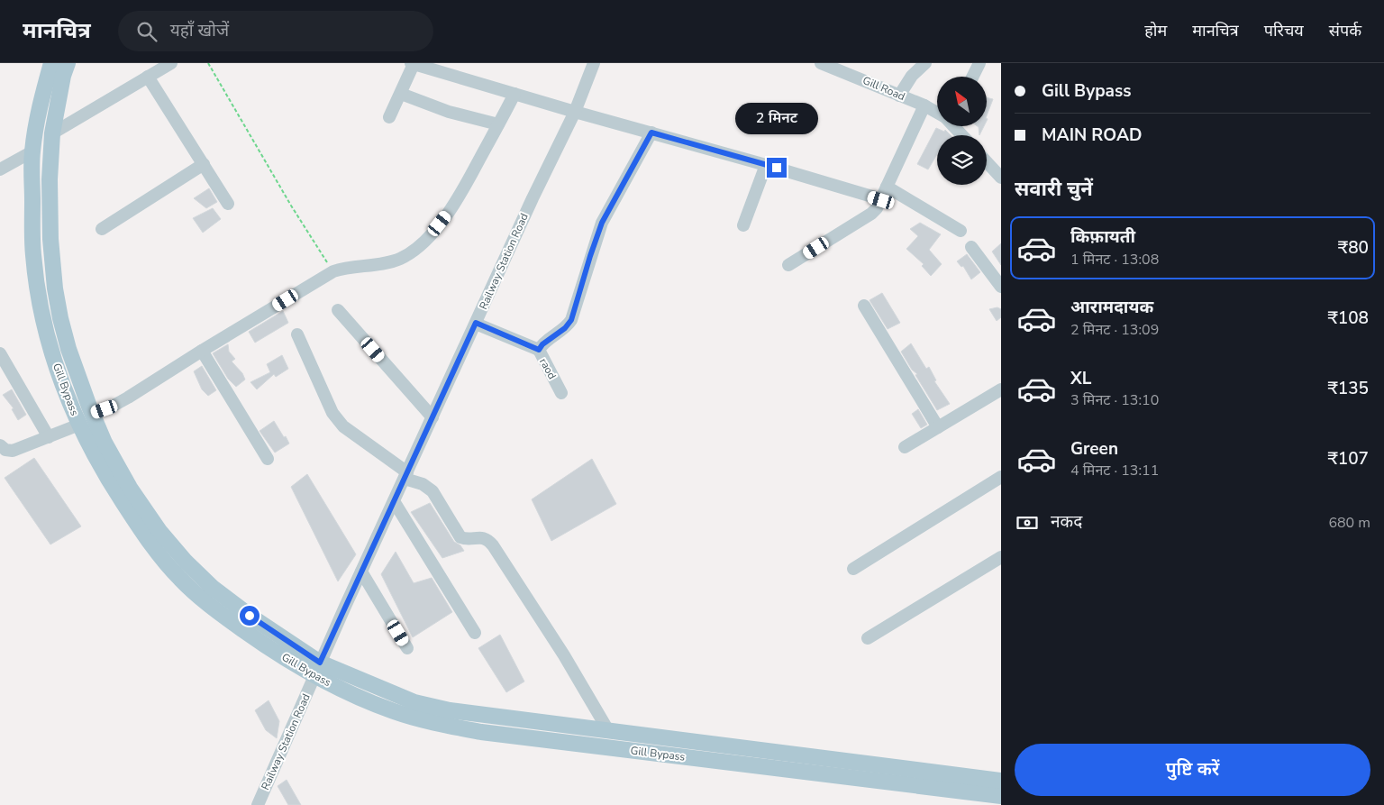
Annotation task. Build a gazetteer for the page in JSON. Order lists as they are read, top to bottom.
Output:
{
  "streets": {
    "main road": ["Gill Bypass"],
    "street": ["Gill Road", "Railway Station Road", "raod"]
  },
  "crossings": [
    ["Railway Station Road", "Gill Bypass"]
  ],
  "north": "top left",
  "page": {
    "header": "मानचित्र",
    "search": "यहाँ खोजें",
    "nav": [
      "होम",
      "मानचित्र",
      "परिचय",
      "संपर्क"
    ],
    "banner": ["Gill Bypass", "MAIN ROAD"],
    "bubble": "2 मिनट",
    "heading": "सवारी चुनें",
    "list": [
      {
        "name": "किफ़ायती",
        "note": "1 मिनट · 13:08",
        "value": "₹80"
      },
      {
        "name": "आरामदायक",
        "note": "2 मिनट · 13:09",
        "value": "₹108"
      },
      {
        "name": "XL",
        "note": "3 मिनट · 13:10",
        "value": "₹135"
      },
      {
        "name": "Green",
        "note": "4 मिनट · 13:11",
        "value": "₹107"
      }
    ],
    "pay": ["नकद", "680 m"],
    "buttons": "पुष्टि करें"
  }
}
